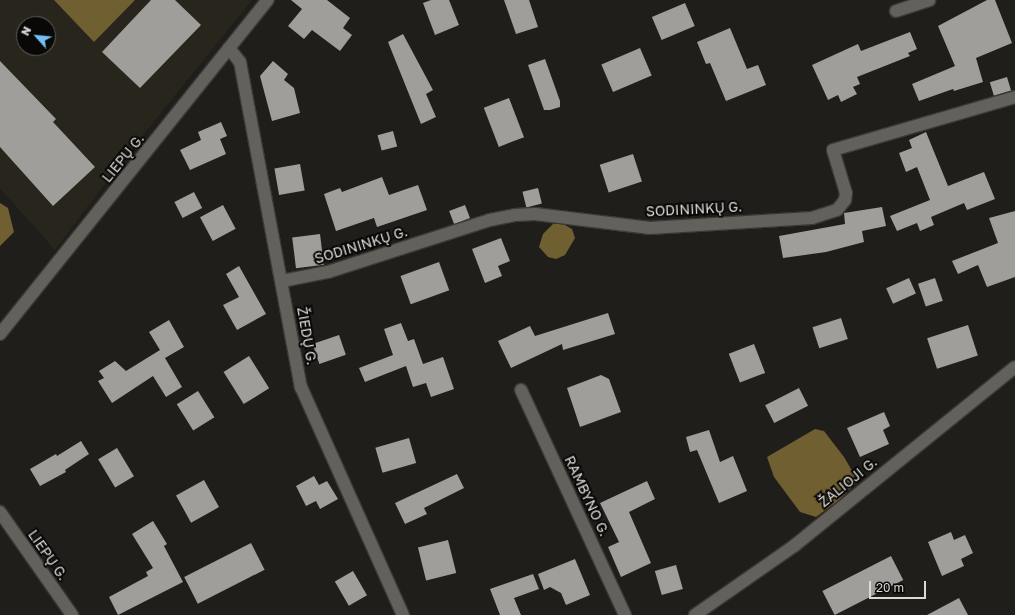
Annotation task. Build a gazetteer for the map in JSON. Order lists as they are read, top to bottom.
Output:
{
  "streets": {
    "street": [
      "LIEPŲ G.",
      "SODININKŲ G.",
      "ŽIEDŲ G.",
      "ŽALIOJI G.",
      "RAMBYNO G."
    ]
  },
  "crossings": [
    ["LIEPŲ G.", "ŽIEDŲ G."],
    ["SODININKŲ G.", "ŽIEDŲ G."]
  ],
  "scale_bar": "20 m",
  "north": "top left"
}
